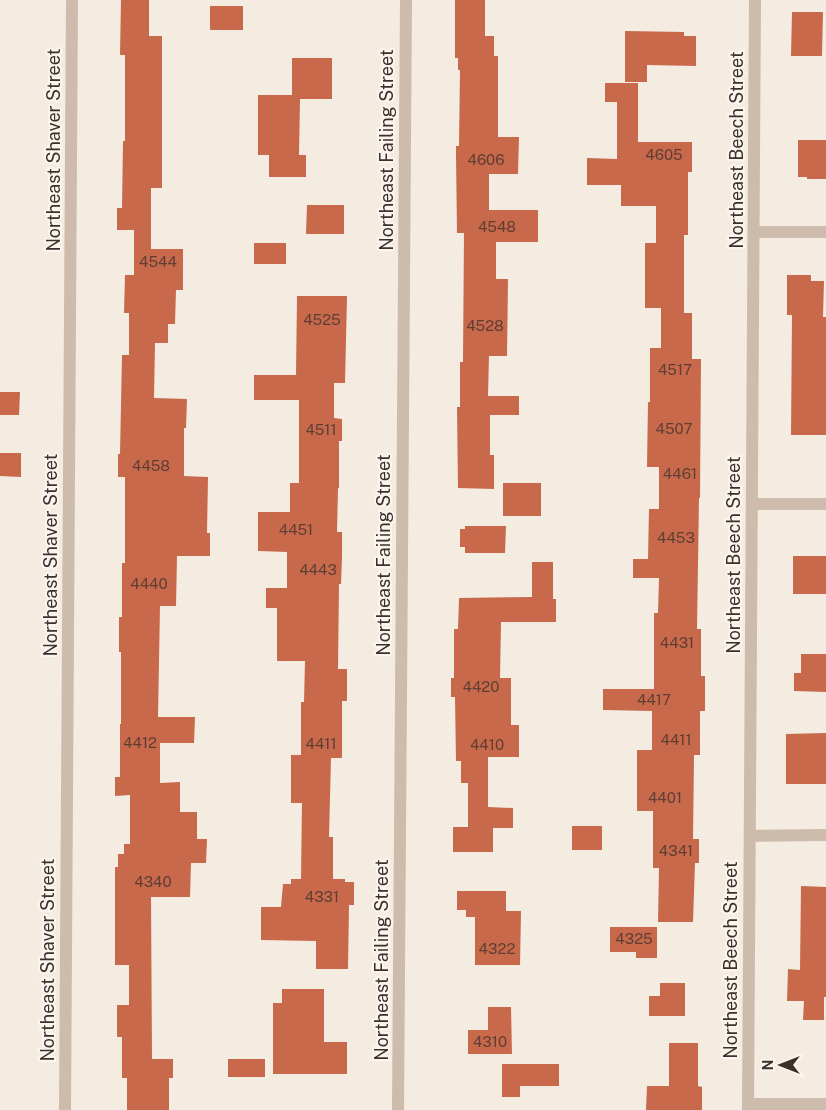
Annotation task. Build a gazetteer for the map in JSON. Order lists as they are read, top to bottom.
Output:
{
  "streets": {
    "street": ["Northeast Shaver Street", "Northeast Failing Street", "Northeast Beech Street"]
  },
  "house_numbers": [
    "4605",
    "4606",
    "4548",
    "4544",
    "4525",
    "4528",
    "4517",
    "4507",
    "4511",
    "4458",
    "4461",
    "4451",
    "4453",
    "4443",
    "4440",
    "4431",
    "4420",
    "4417",
    "4411",
    "4412",
    "4411",
    "4410",
    "4401",
    "4341",
    "4340",
    "4331",
    "4325",
    "4322",
    "4310"
  ],
  "north": "left"
}
